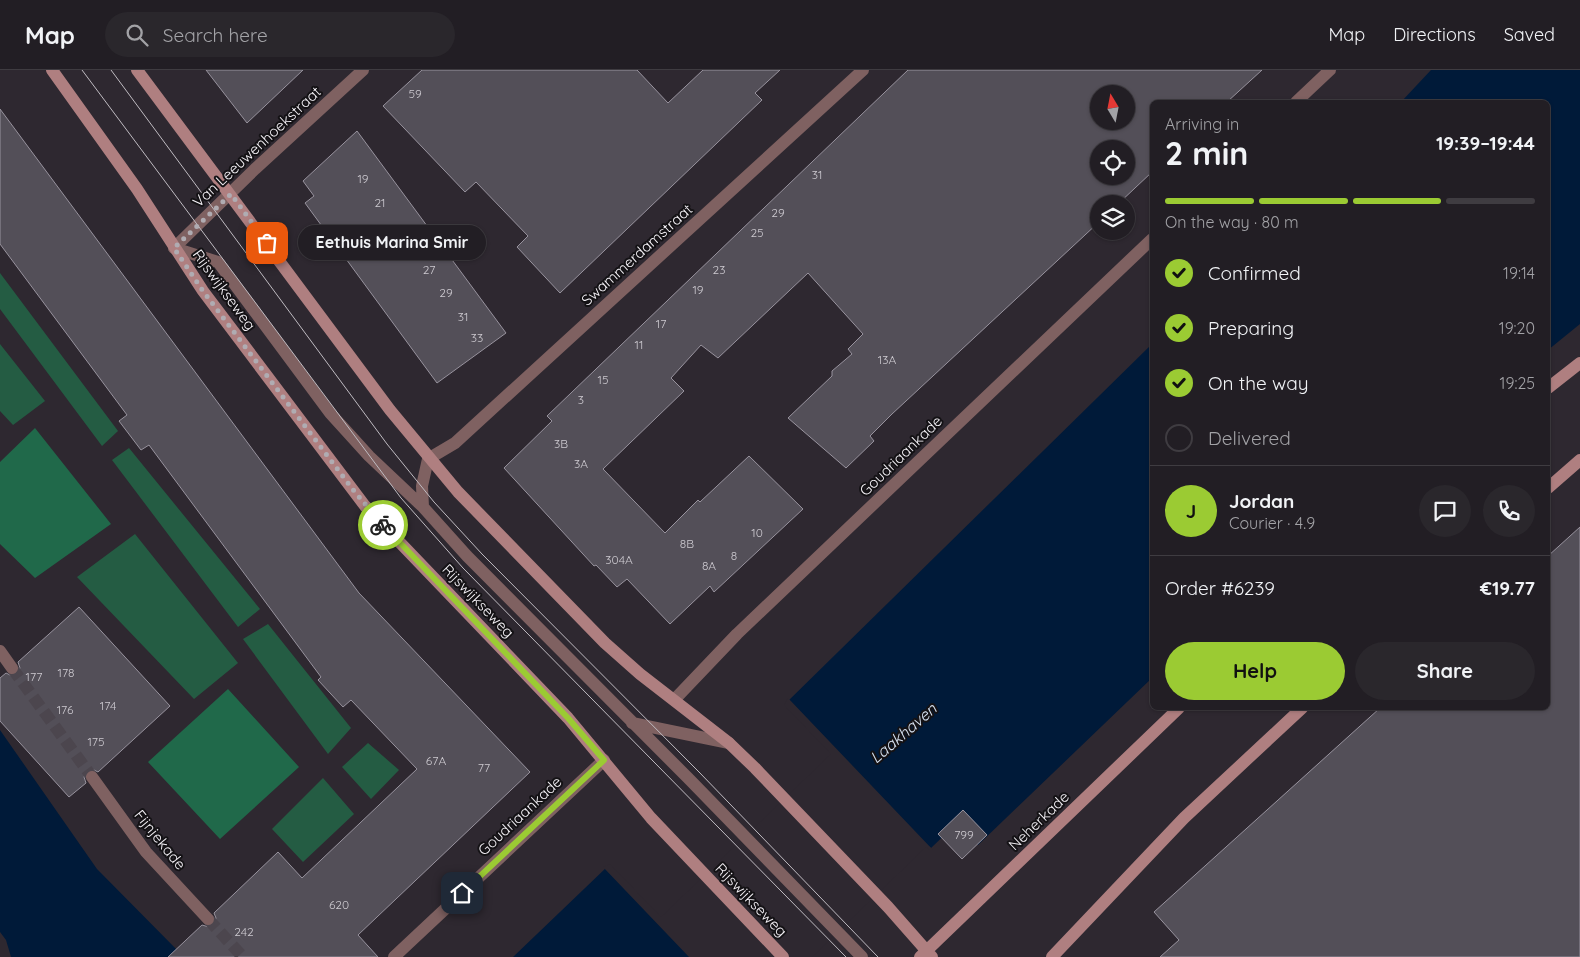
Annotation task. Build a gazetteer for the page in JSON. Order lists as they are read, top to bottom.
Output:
{
  "streets": {
    "main road": ["Rijswijkseweg", "Neherkade"],
    "street": [
      "Van Leeuwenhoekstraat",
      "Swammerdamstraat",
      "Goudriaankade",
      "Fijnjekade"
    ]
  },
  "crossings": [
    ["Van Leeuwenhoekstraat", "Rijswijkseweg"],
    ["Rijswijkseweg", "Goudriaankade"]
  ],
  "water": ["Laakhaven"],
  "places": ["Eethuis Marina Smir"],
  "house_numbers": [
    "59",
    "31",
    "19",
    "21",
    "29",
    "25",
    "27",
    "23",
    "19",
    "29",
    "31",
    "17",
    "33",
    "11",
    "13A",
    "15",
    "3",
    "3B",
    "3A",
    "10",
    "8B",
    "8",
    "304A",
    "8A",
    "178",
    "177",
    "174",
    "176",
    "175",
    "67A",
    "77",
    "799",
    "620",
    "242"
  ],
  "north": "top",
  "page": {
    "header": "Map",
    "search": "Search here",
    "nav": ["Map", "Directions", "Saved"],
    "heading": ["2 min", "Arriving in", "19:39–19:44"],
    "panel": [
      "Jordan",
      "Courier · 4.9",
      "Order #6239",
      "€19.77"
    ],
    "bar": "On the way · 80 m",
    "bubble": "Eethuis Marina Smir",
    "list": [
      ["Confirmed", "19:14"],
      ["Preparing", "19:20"],
      ["On the way", "19:25"],
      "Delivered"
    ],
    "round": "J",
    "buttons": ["Help", "Share"]
  }
}
